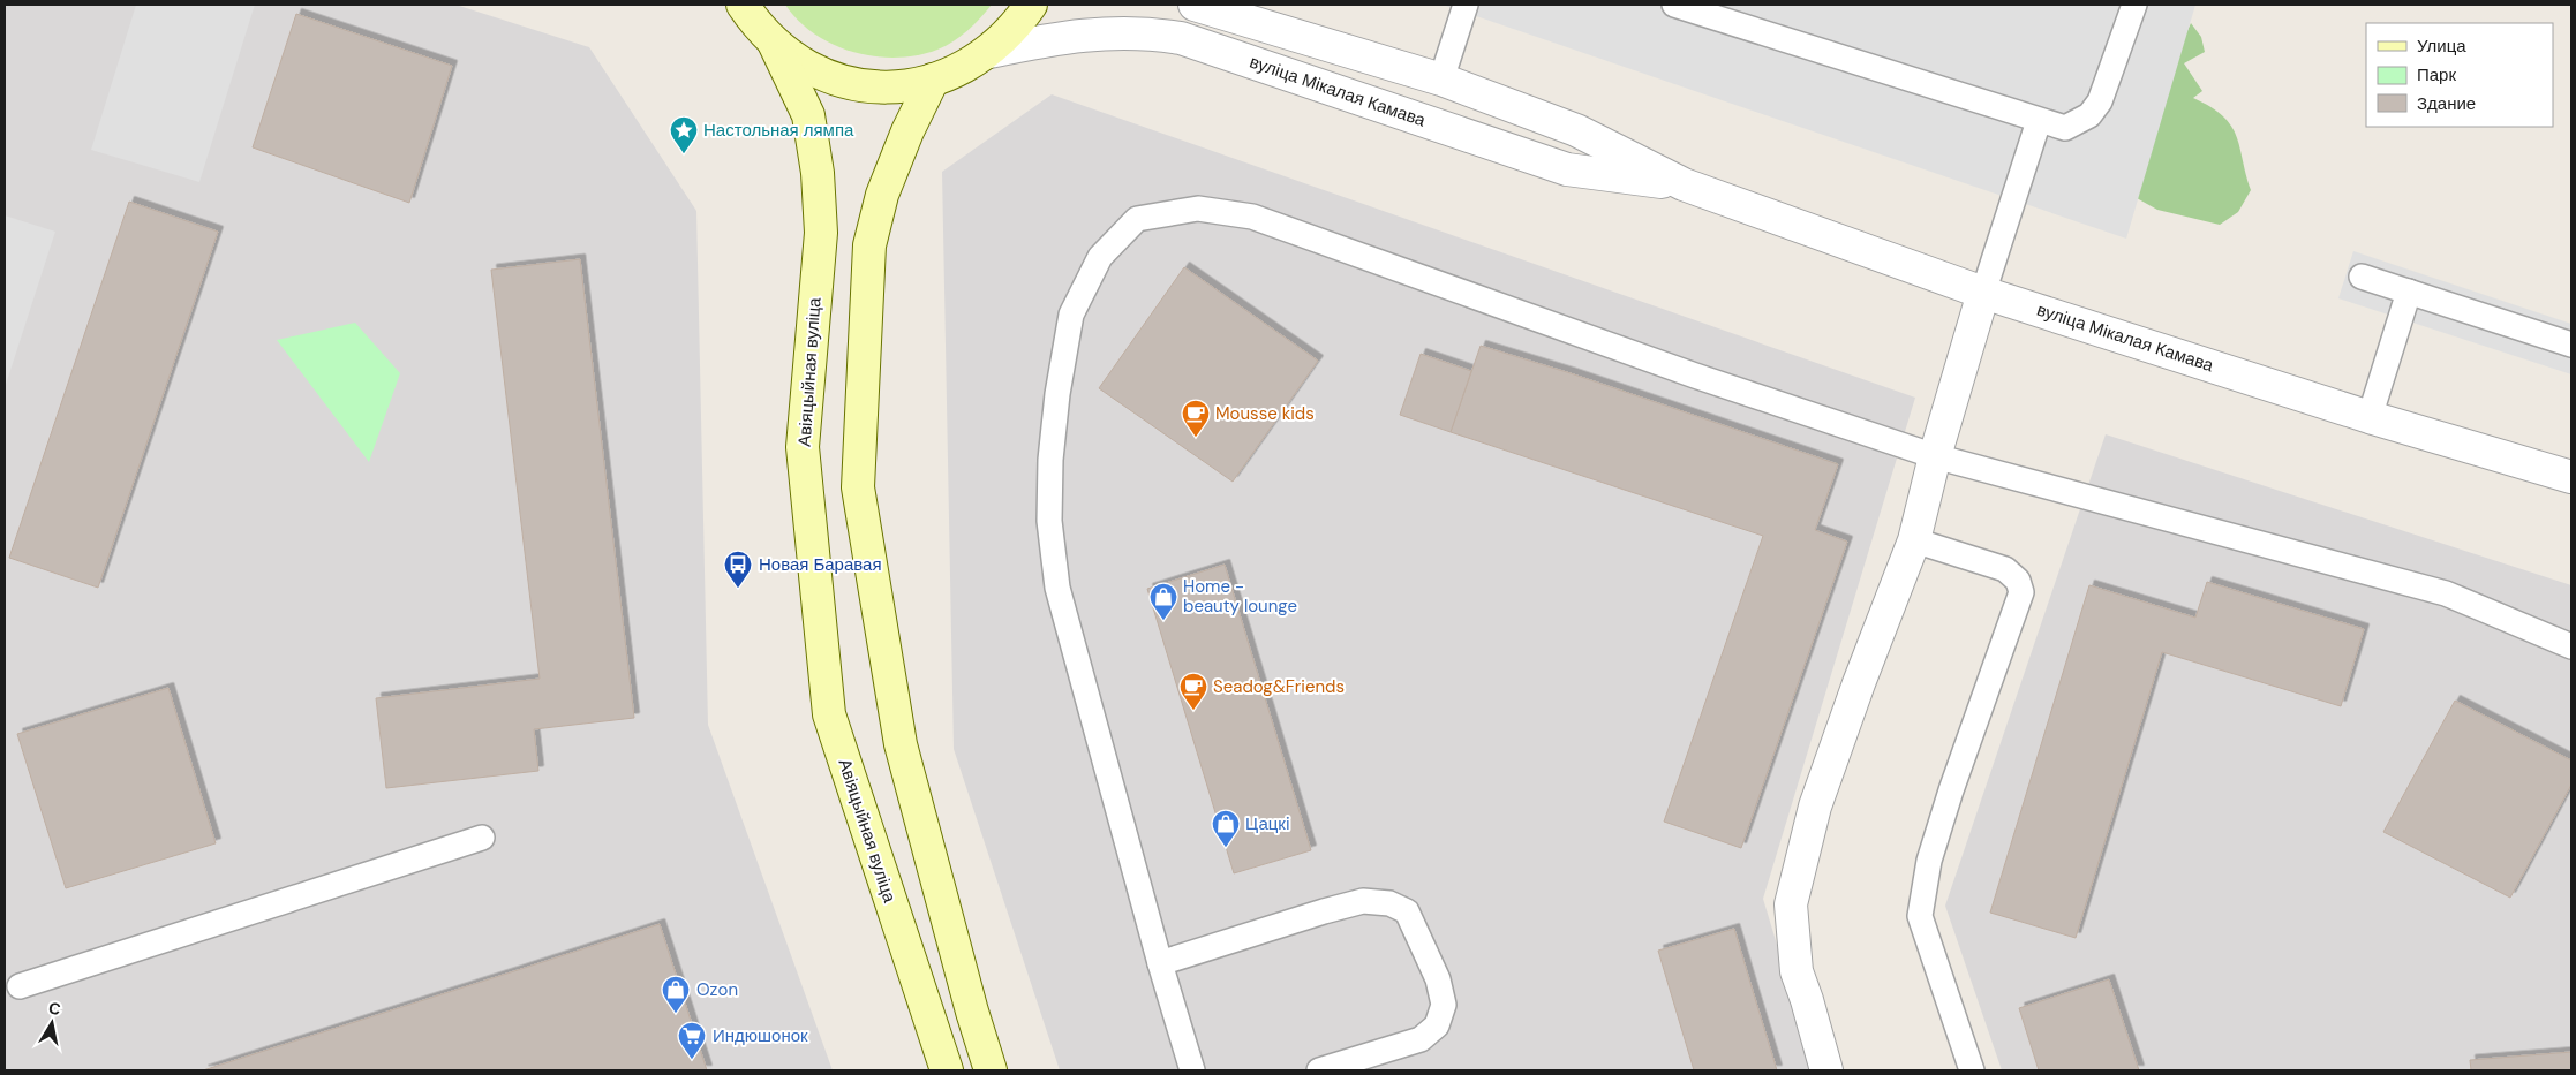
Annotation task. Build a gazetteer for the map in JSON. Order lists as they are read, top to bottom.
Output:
{
  "streets": {
    "main road": ["Авіяцыйная вуліца"],
    "street": ["вуліца Мікалая Камава"]
  },
  "places": {
    "place": ["Настольная лямпа"],
    "cafe": ["Mousse kids", "Seadog&Friends"],
    "bus stop": ["Новая Баравая"],
    "shop": ["Home - beauty lounge", "Цацкi", "Ozon"],
    "supermarket": ["Индюшонок"]
  },
  "legend": ["Улица", "Парк", "Здание"],
  "north": "top"
}
